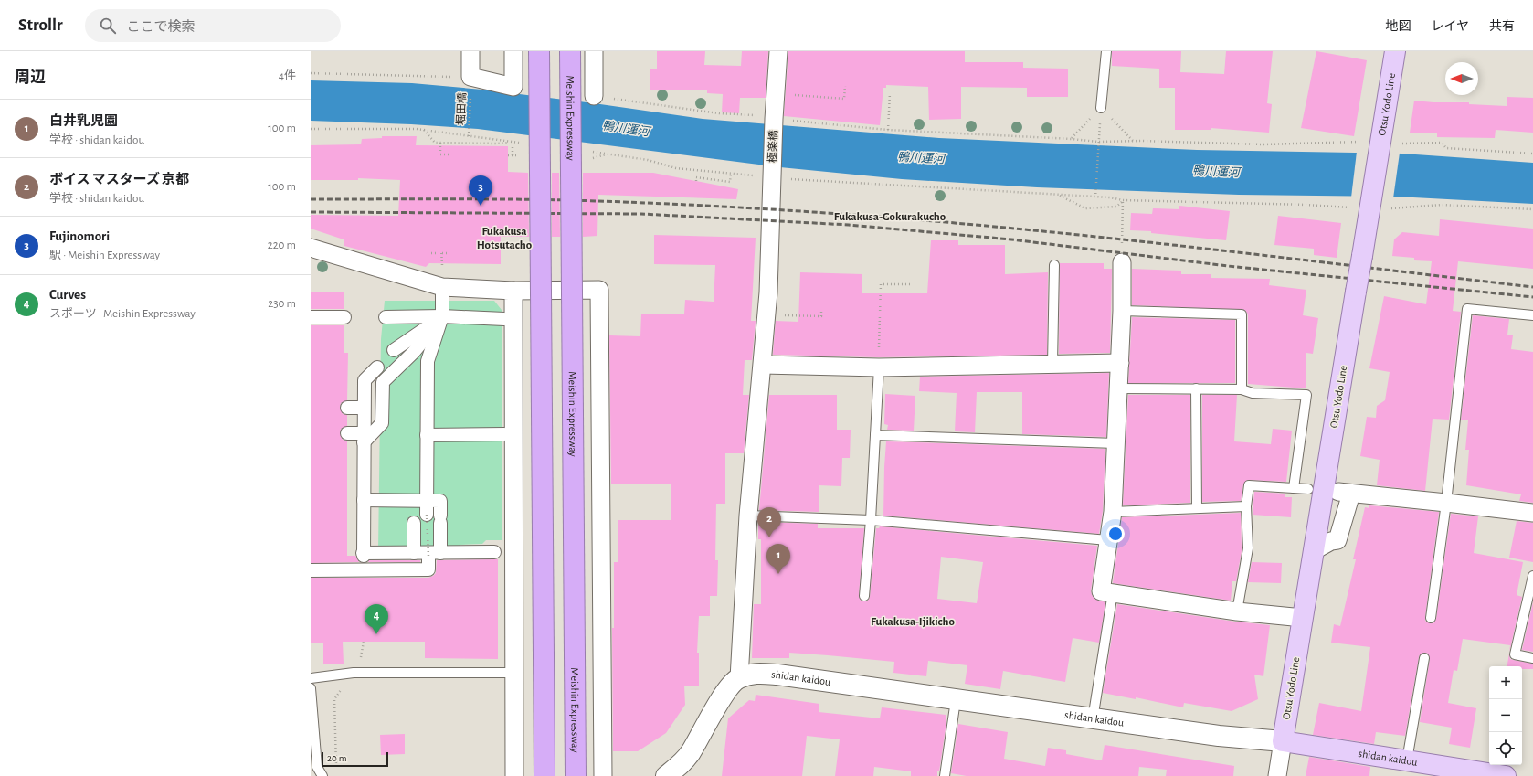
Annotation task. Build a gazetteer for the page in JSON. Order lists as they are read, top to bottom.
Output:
{
  "streets": {
    "highway": ["Meishin Expressway"],
    "main road": ["Otsu Yodo Line", "shidan kaidou"],
    "street": ["極楽橋"],
    "path": ["堀田橋"]
  },
  "crossings": [
    ["Otsu Yodo Line", "shidan kaidou"],
    ["極楽橋", "shidan kaidou"]
  ],
  "districts": ["Fukakusa-Gokurakucho", "Fukakusa Hotsutacho", "Fukakusa-Ijikicho"],
  "water": ["鴨川運河"],
  "scale_bar": "20 m",
  "north": "left",
  "page": {
    "header": "Strollr",
    "search": "ここで検索",
    "nav": ["地図", "レイヤ", "共有"],
    "heading": ["周辺", "4件"],
    "list": [
      {
        "mark": "1",
        "name": "白井乳児園",
        "note": "学校 · shidan kaidou",
        "value": "100 m"
      },
      {
        "mark": "2",
        "name": "ボイス マスターズ 京都",
        "note": "学校 · shidan kaidou",
        "value": "100 m"
      },
      {
        "mark": "3",
        "name": "Fujinomori",
        "note": "駅 · Meishin Expressway",
        "value": "220 m"
      },
      {
        "mark": "4",
        "name": "Curves",
        "note": "スポーツ · Meishin Expressway",
        "value": "230 m"
      }
    ],
    "pins": [
      "3",
      "2",
      "1",
      "4"
    ],
    "map_buttons": ["+", "−"],
    "scale": "20 m"
  }
}
